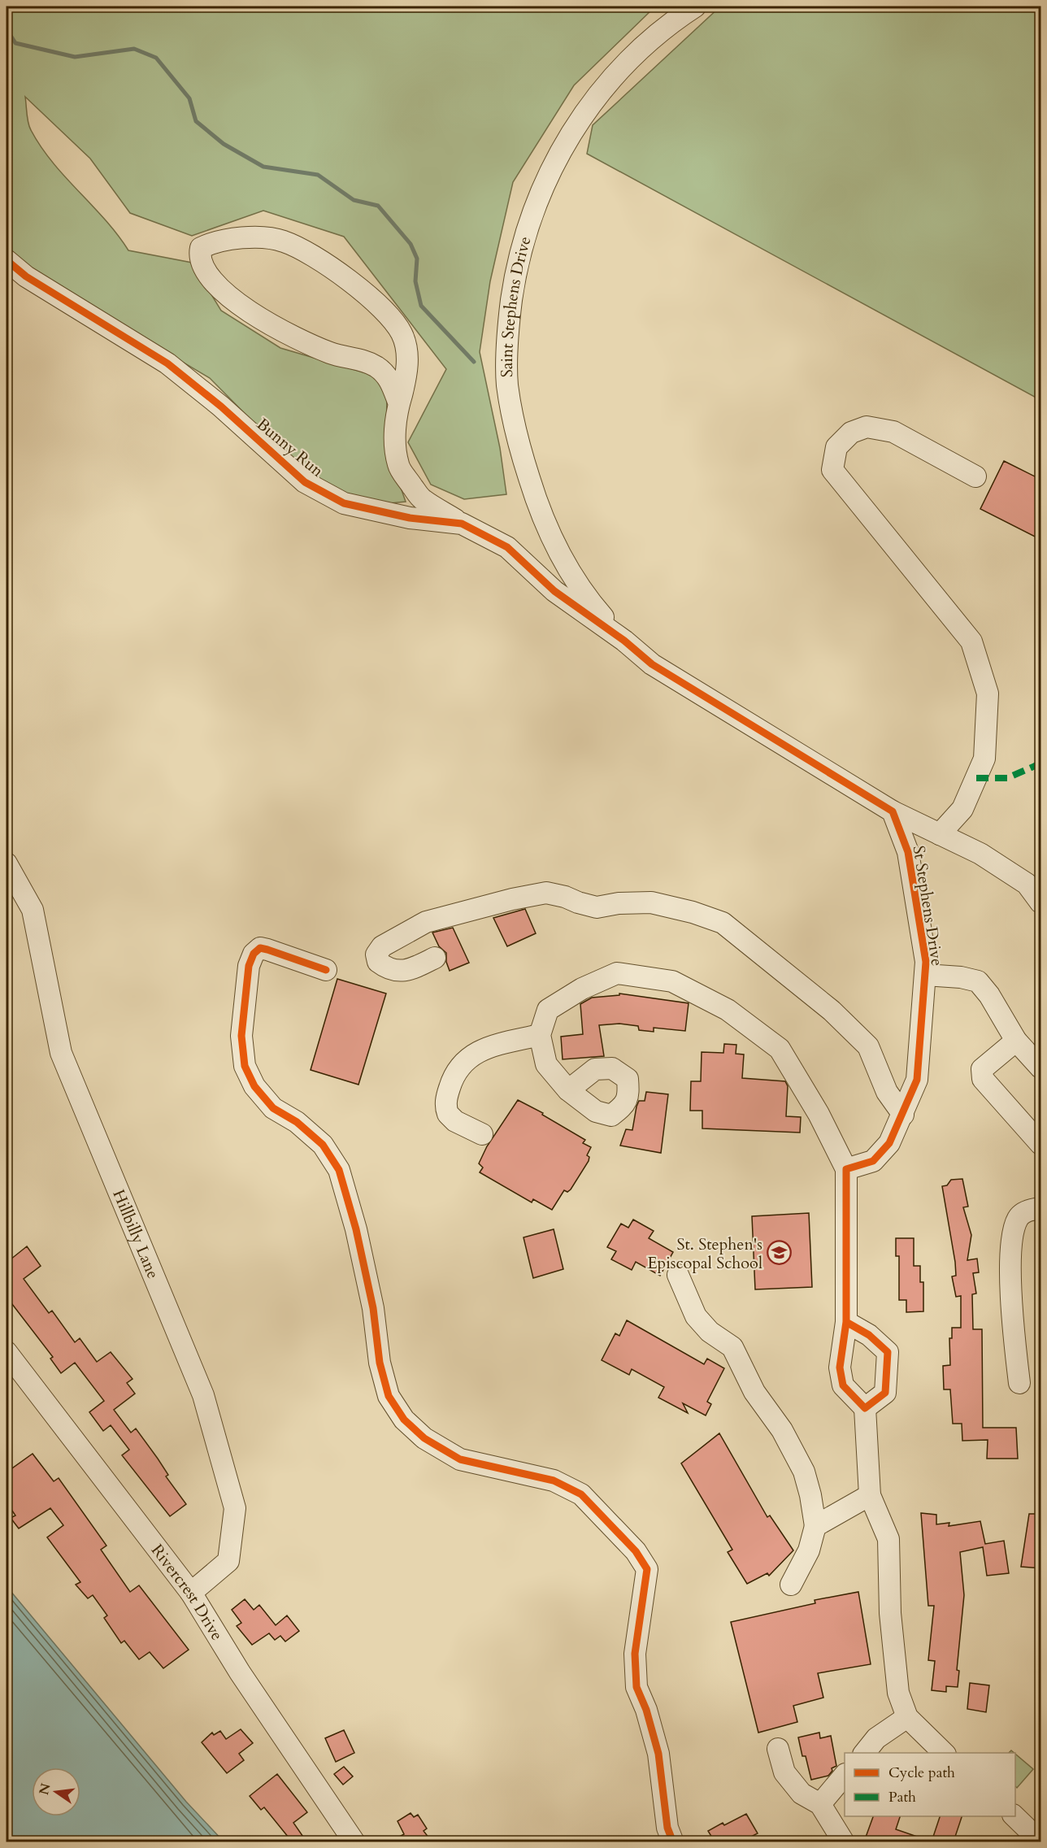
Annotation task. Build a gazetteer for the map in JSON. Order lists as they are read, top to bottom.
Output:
{
  "streets": {
    "street": [
      "Saint Stephens Drive",
      "Bunny Run",
      "St Stephens Drive",
      "Hillbilly Lane",
      "Rivercrest Drive"
    ]
  },
  "crossings": [
    ["Saint Stephens Drive", "Bunny Run"],
    ["Hillbilly Lane", "Rivercrest Drive"]
  ],
  "places": {
    "school or university": ["St. Stephen's Episcopal School"]
  },
  "legend": ["Cycle path", "Path"],
  "north": "left"
}
